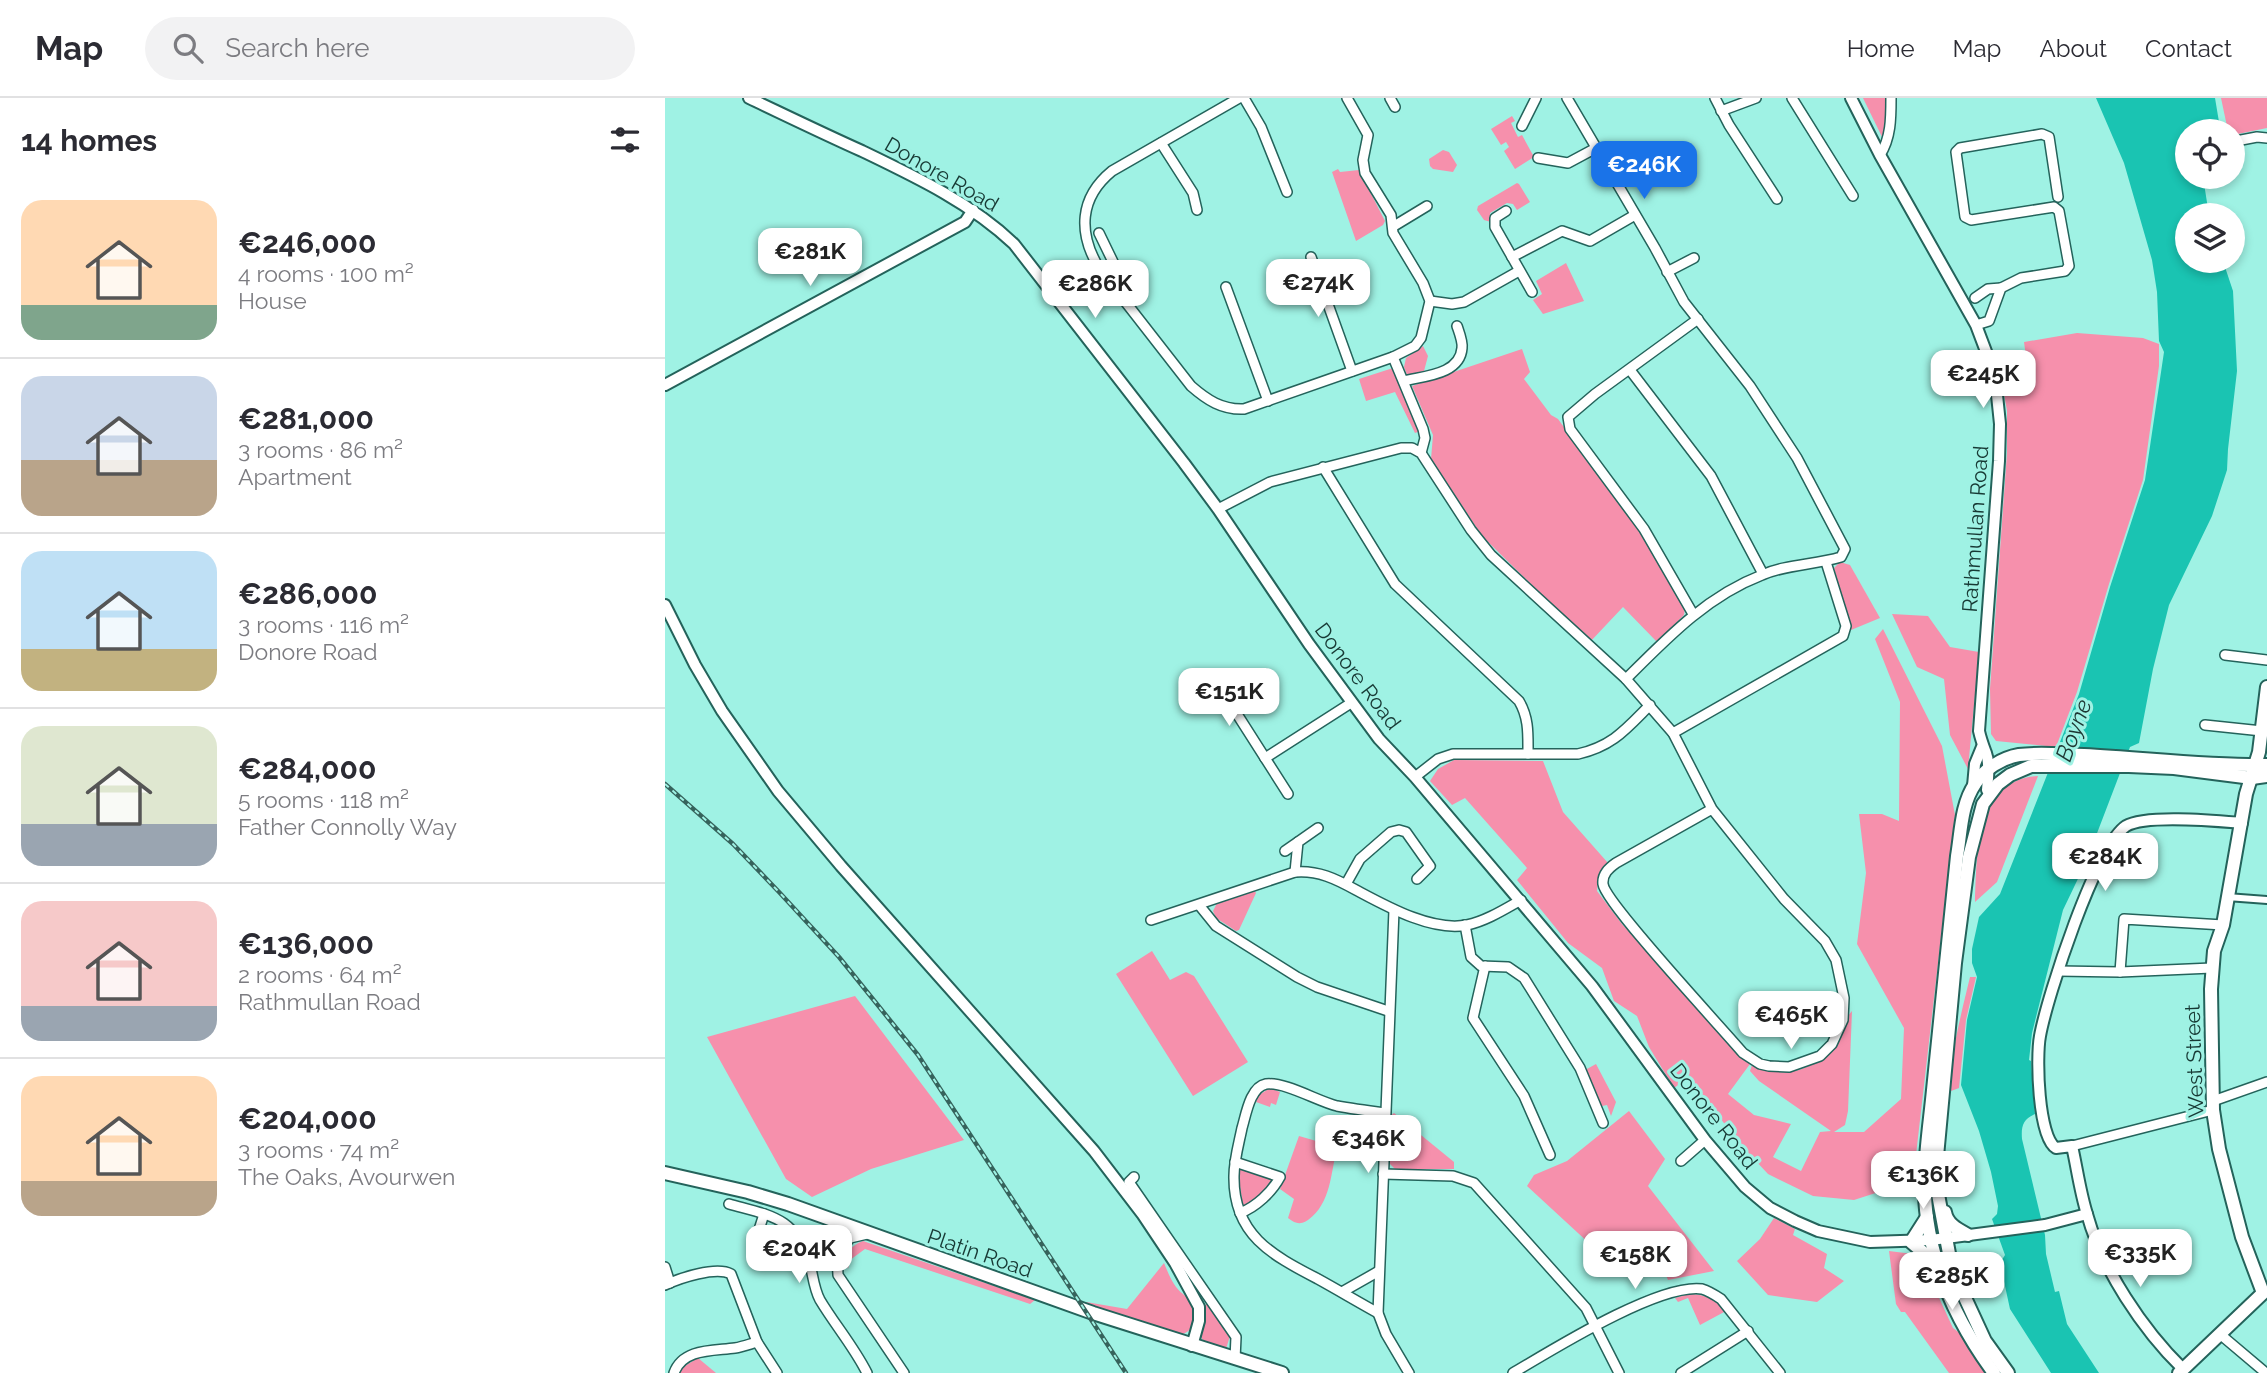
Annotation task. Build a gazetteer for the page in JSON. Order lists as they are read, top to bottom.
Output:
{
  "streets": {
    "main road": ["Rathmullan Road", "West Street", "Platin Road"],
    "street": ["Donore Road"]
  },
  "crossings": [
    ["Donore Road", "Rathmullan Road"]
  ],
  "water": ["Boyne"],
  "page": {
    "header": "Map",
    "search": "Search here",
    "nav": [
      "Home",
      "Map",
      "About",
      "Contact"
    ],
    "heading": "14 homes",
    "price": [
      "€246K",
      "€281K",
      "€274K",
      "€286K",
      "€245K",
      "€151K",
      "€284K",
      "€465K",
      "€346K",
      "€136K",
      "€204K",
      "€335K",
      "€158K",
      "€285K"
    ],
    "list": [
      {
        "name": "€246,000",
        "note": "4 rooms · 100 m² · House"
      },
      {
        "name": "€281,000",
        "note": "3 rooms · 86 m² · Apartment"
      },
      {
        "name": "€286,000",
        "note": "3 rooms · 116 m² · Donore Road"
      },
      {
        "name": "€284,000",
        "note": "5 rooms · 118 m² · Father Connolly Way"
      },
      {
        "name": "€136,000",
        "note": "2 rooms · 64 m² · Rathmullan Road"
      },
      {
        "name": "€204,000",
        "note": "3 rooms · 74 m² · The Oaks, Avourwen"
      }
    ]
  }
}
